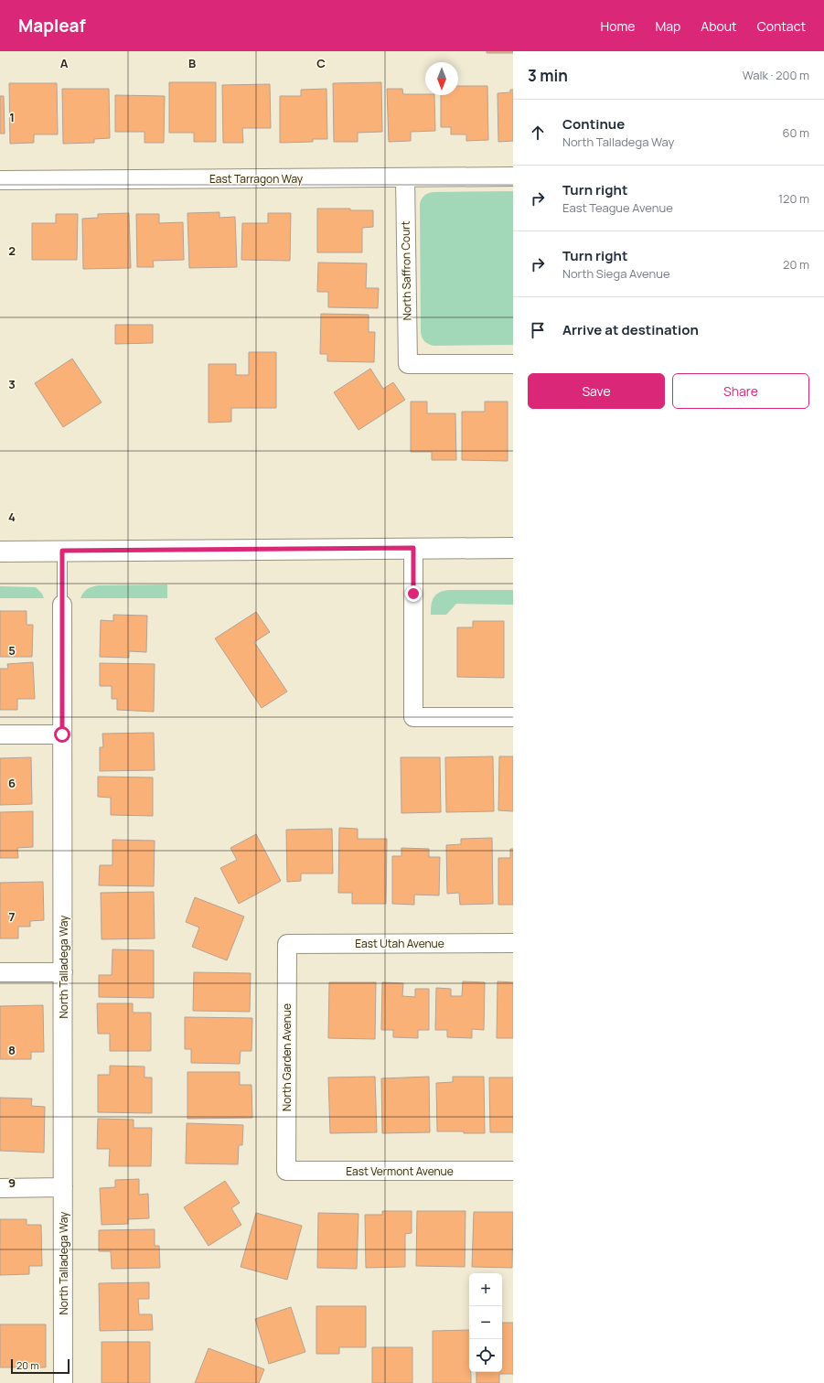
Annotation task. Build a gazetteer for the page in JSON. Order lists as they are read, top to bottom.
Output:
{
  "streets": {
    "street": [
      "East Tarragon Way",
      "North Saffron Court",
      "East Utah Avenue",
      "North Talladega Way",
      "North Garden Avenue",
      "East Vermont Avenue"
    ]
  },
  "crossings": [
    ["East Tarragon Way", "North Saffron Court"],
    ["East Utah Avenue", "North Garden Avenue"],
    ["North Garden Avenue", "East Vermont Avenue"]
  ],
  "scale_bar": "20 m",
  "north": "bottom",
  "page": {
    "header": "Mapleaf",
    "nav": [
      "Home",
      "Map",
      "About",
      "Contact"
    ],
    "heading": ["3 min", "Walk · 200 m"],
    "list": [
      ["Continue", "North Talladega Way", "60 m"],
      ["Turn right", "East Teague Avenue", "120 m"],
      ["Turn right", "North Siega Avenue", "20 m"],
      "Arrive at destination"
    ],
    "buttons": ["Save", "Share"],
    "map_buttons": ["+", "−"],
    "scale": "20 m"
  },
  "grid": {
    "columns": ["A", "B", "C"],
    "rows": [
      "1",
      "2",
      "3",
      "4",
      "5",
      "6",
      "7",
      "8",
      "9"
    ]
  }
}
